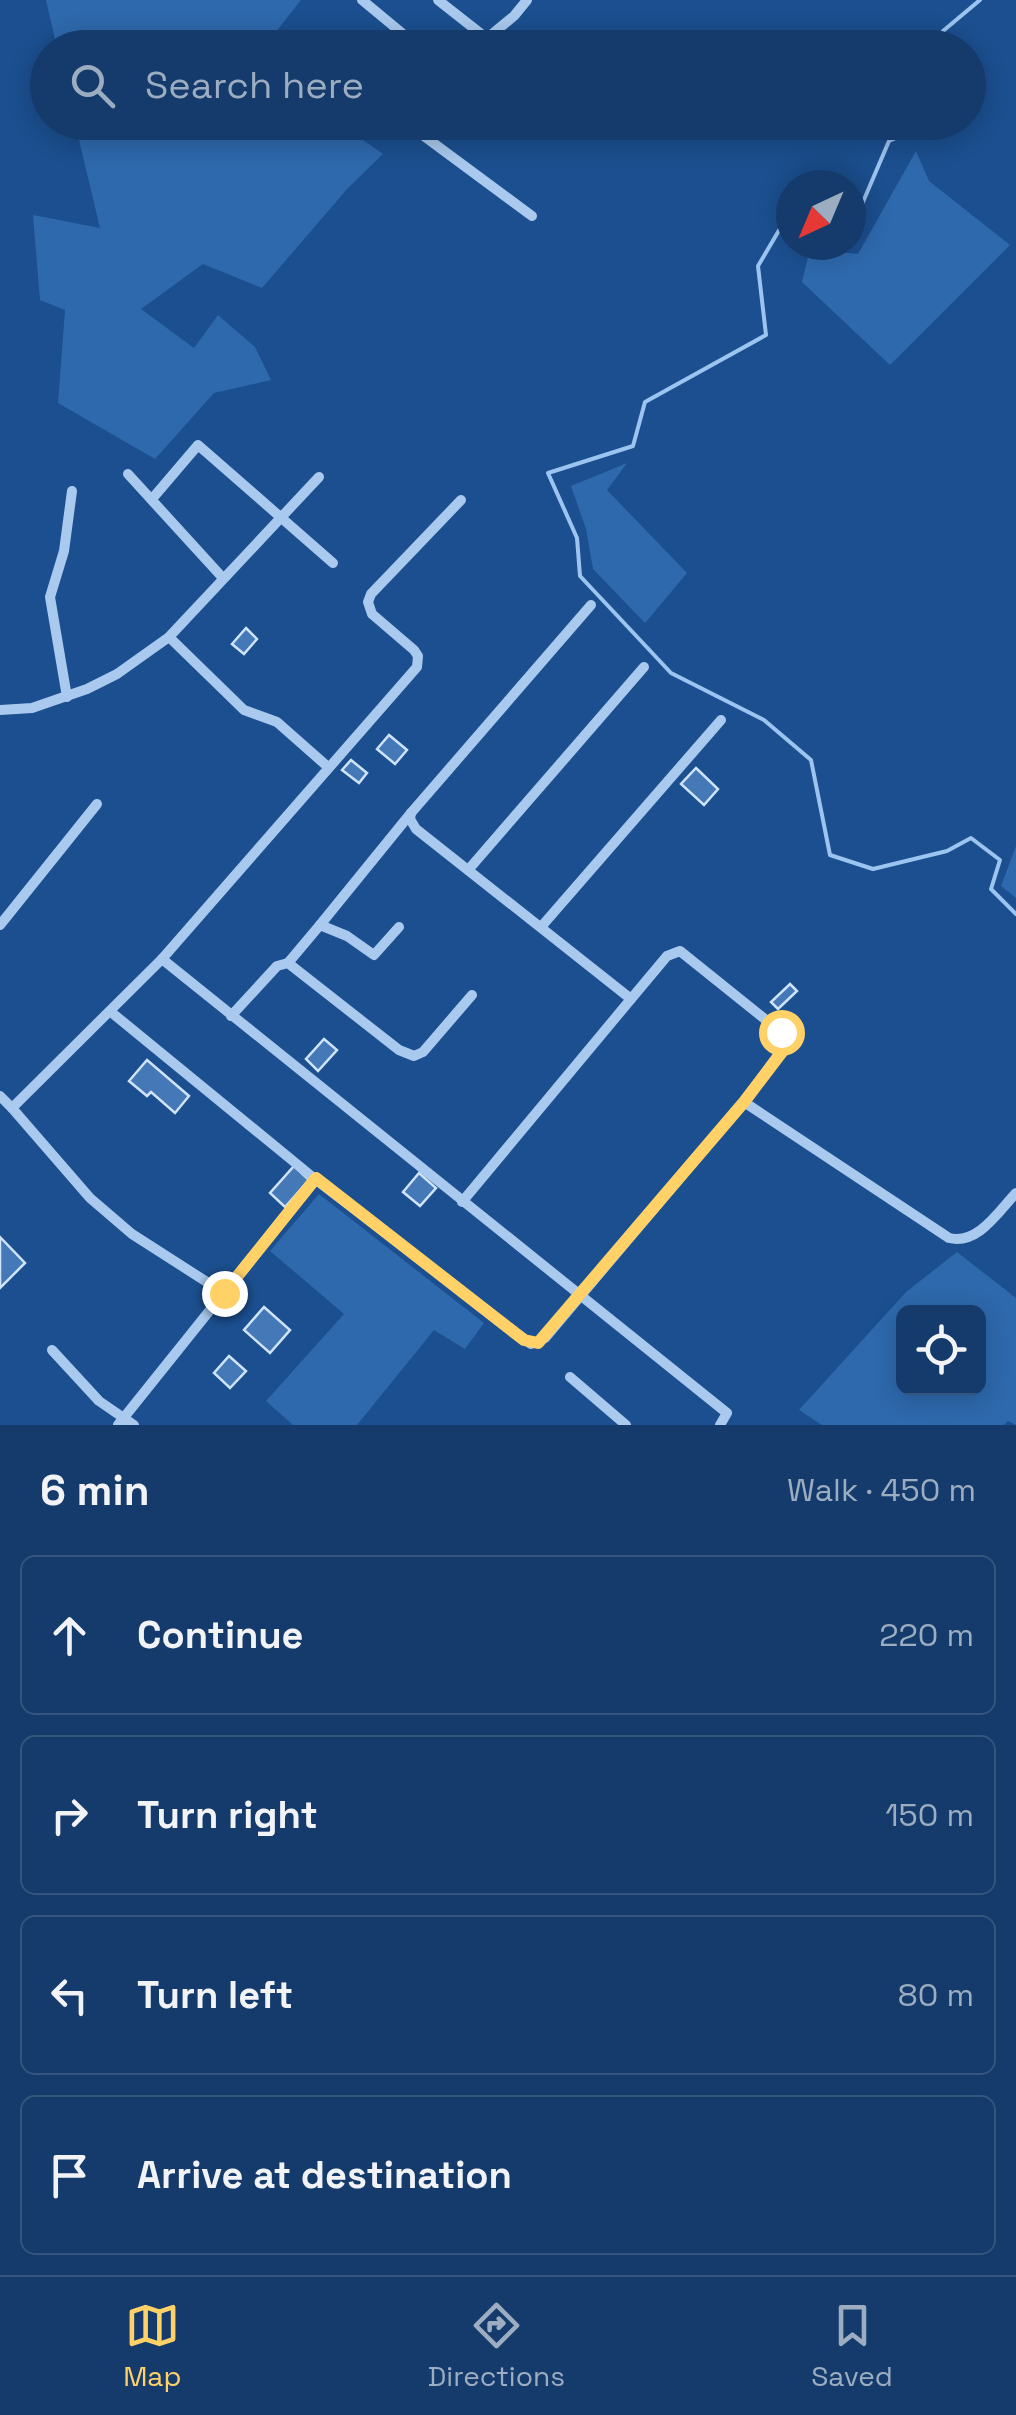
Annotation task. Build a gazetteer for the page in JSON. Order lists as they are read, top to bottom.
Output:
{
  "north": "bottom left",
  "page": {
    "search": "Search here",
    "heading": ["6 min", "Walk · 450 m"],
    "list": [
      ["Continue", "220 m"],
      ["Turn right", "150 m"],
      ["Turn left", "80 m"],
      "Arrive at destination"
    ],
    "nav": ["Map", "Directions", "Saved"]
  }
}
